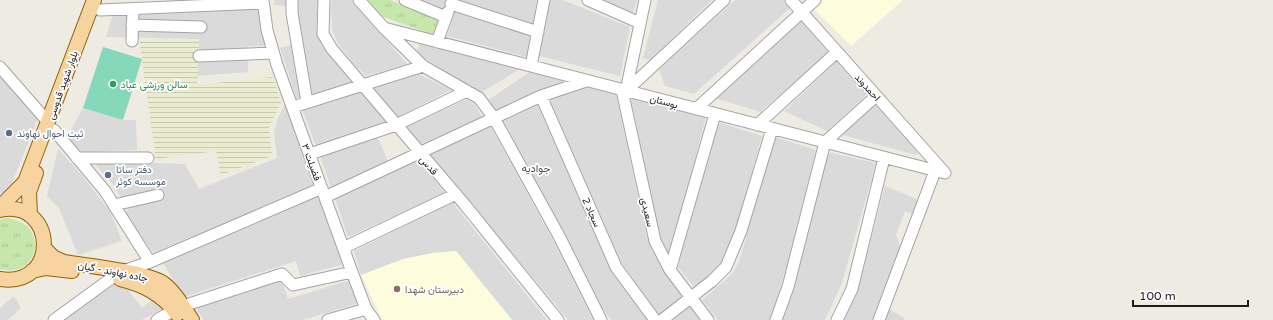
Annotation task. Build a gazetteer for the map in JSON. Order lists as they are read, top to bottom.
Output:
{
  "streets": {
    "main road": ["بلوار شهید قدوسی", "جاده نهاوند - گیان"],
    "street": [
      "احمدوند",
      "بوستان",
      "فضیلت ۳",
      "قدس",
      "سجاد 2",
      "سعیدی"
    ]
  },
  "crossings": [
    ["احمدوند", "بوستان"],
    ["بوستان", "سعیدی"]
  ],
  "districts": ["جوادیه"],
  "places": [
    "سالن ورزشی عباد",
    "ثبت احوال نهاوند",
    "دفتر ساتا موسسه کوثر",
    "دبیرستان شهدا"
  ],
  "scale_bar": "100 m"
}
